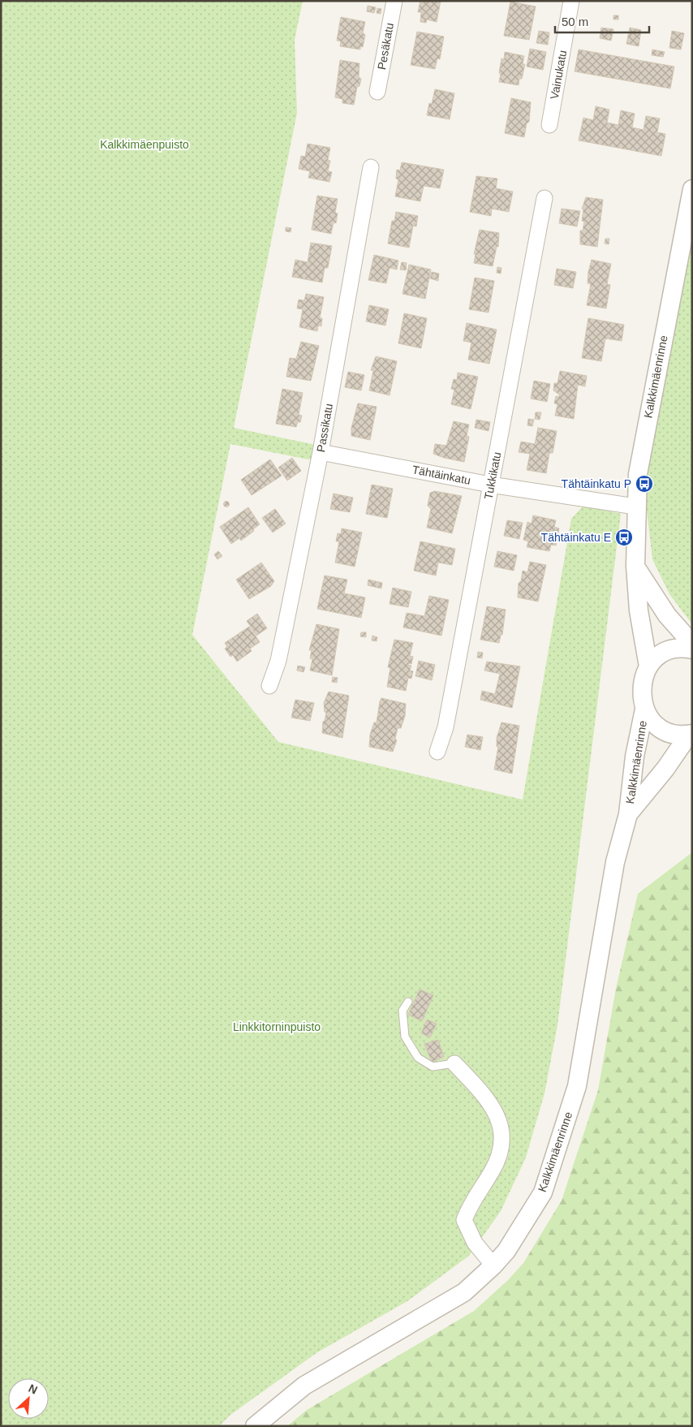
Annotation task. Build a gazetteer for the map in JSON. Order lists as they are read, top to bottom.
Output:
{
  "streets": {
    "street": [
      "Pesäkatu",
      "Vainukatu",
      "Kalkkimäenrinne",
      "Passikatu",
      "Tähtäinkatu",
      "Tukkikatu"
    ]
  },
  "crossings": [
    ["Kalkkimäenrinne", "Tähtäinkatu"],
    ["Passikatu", "Tähtäinkatu"],
    ["Tähtäinkatu", "Tukkikatu"]
  ],
  "parks": ["Kalkkimäenpuisto", "Linkkitorninpuisto"],
  "places": {
    "bus stop": ["Tähtäinkatu P", "Tähtäinkatu E"]
  },
  "scale_bar": "50 m",
  "north": "top right"
}
